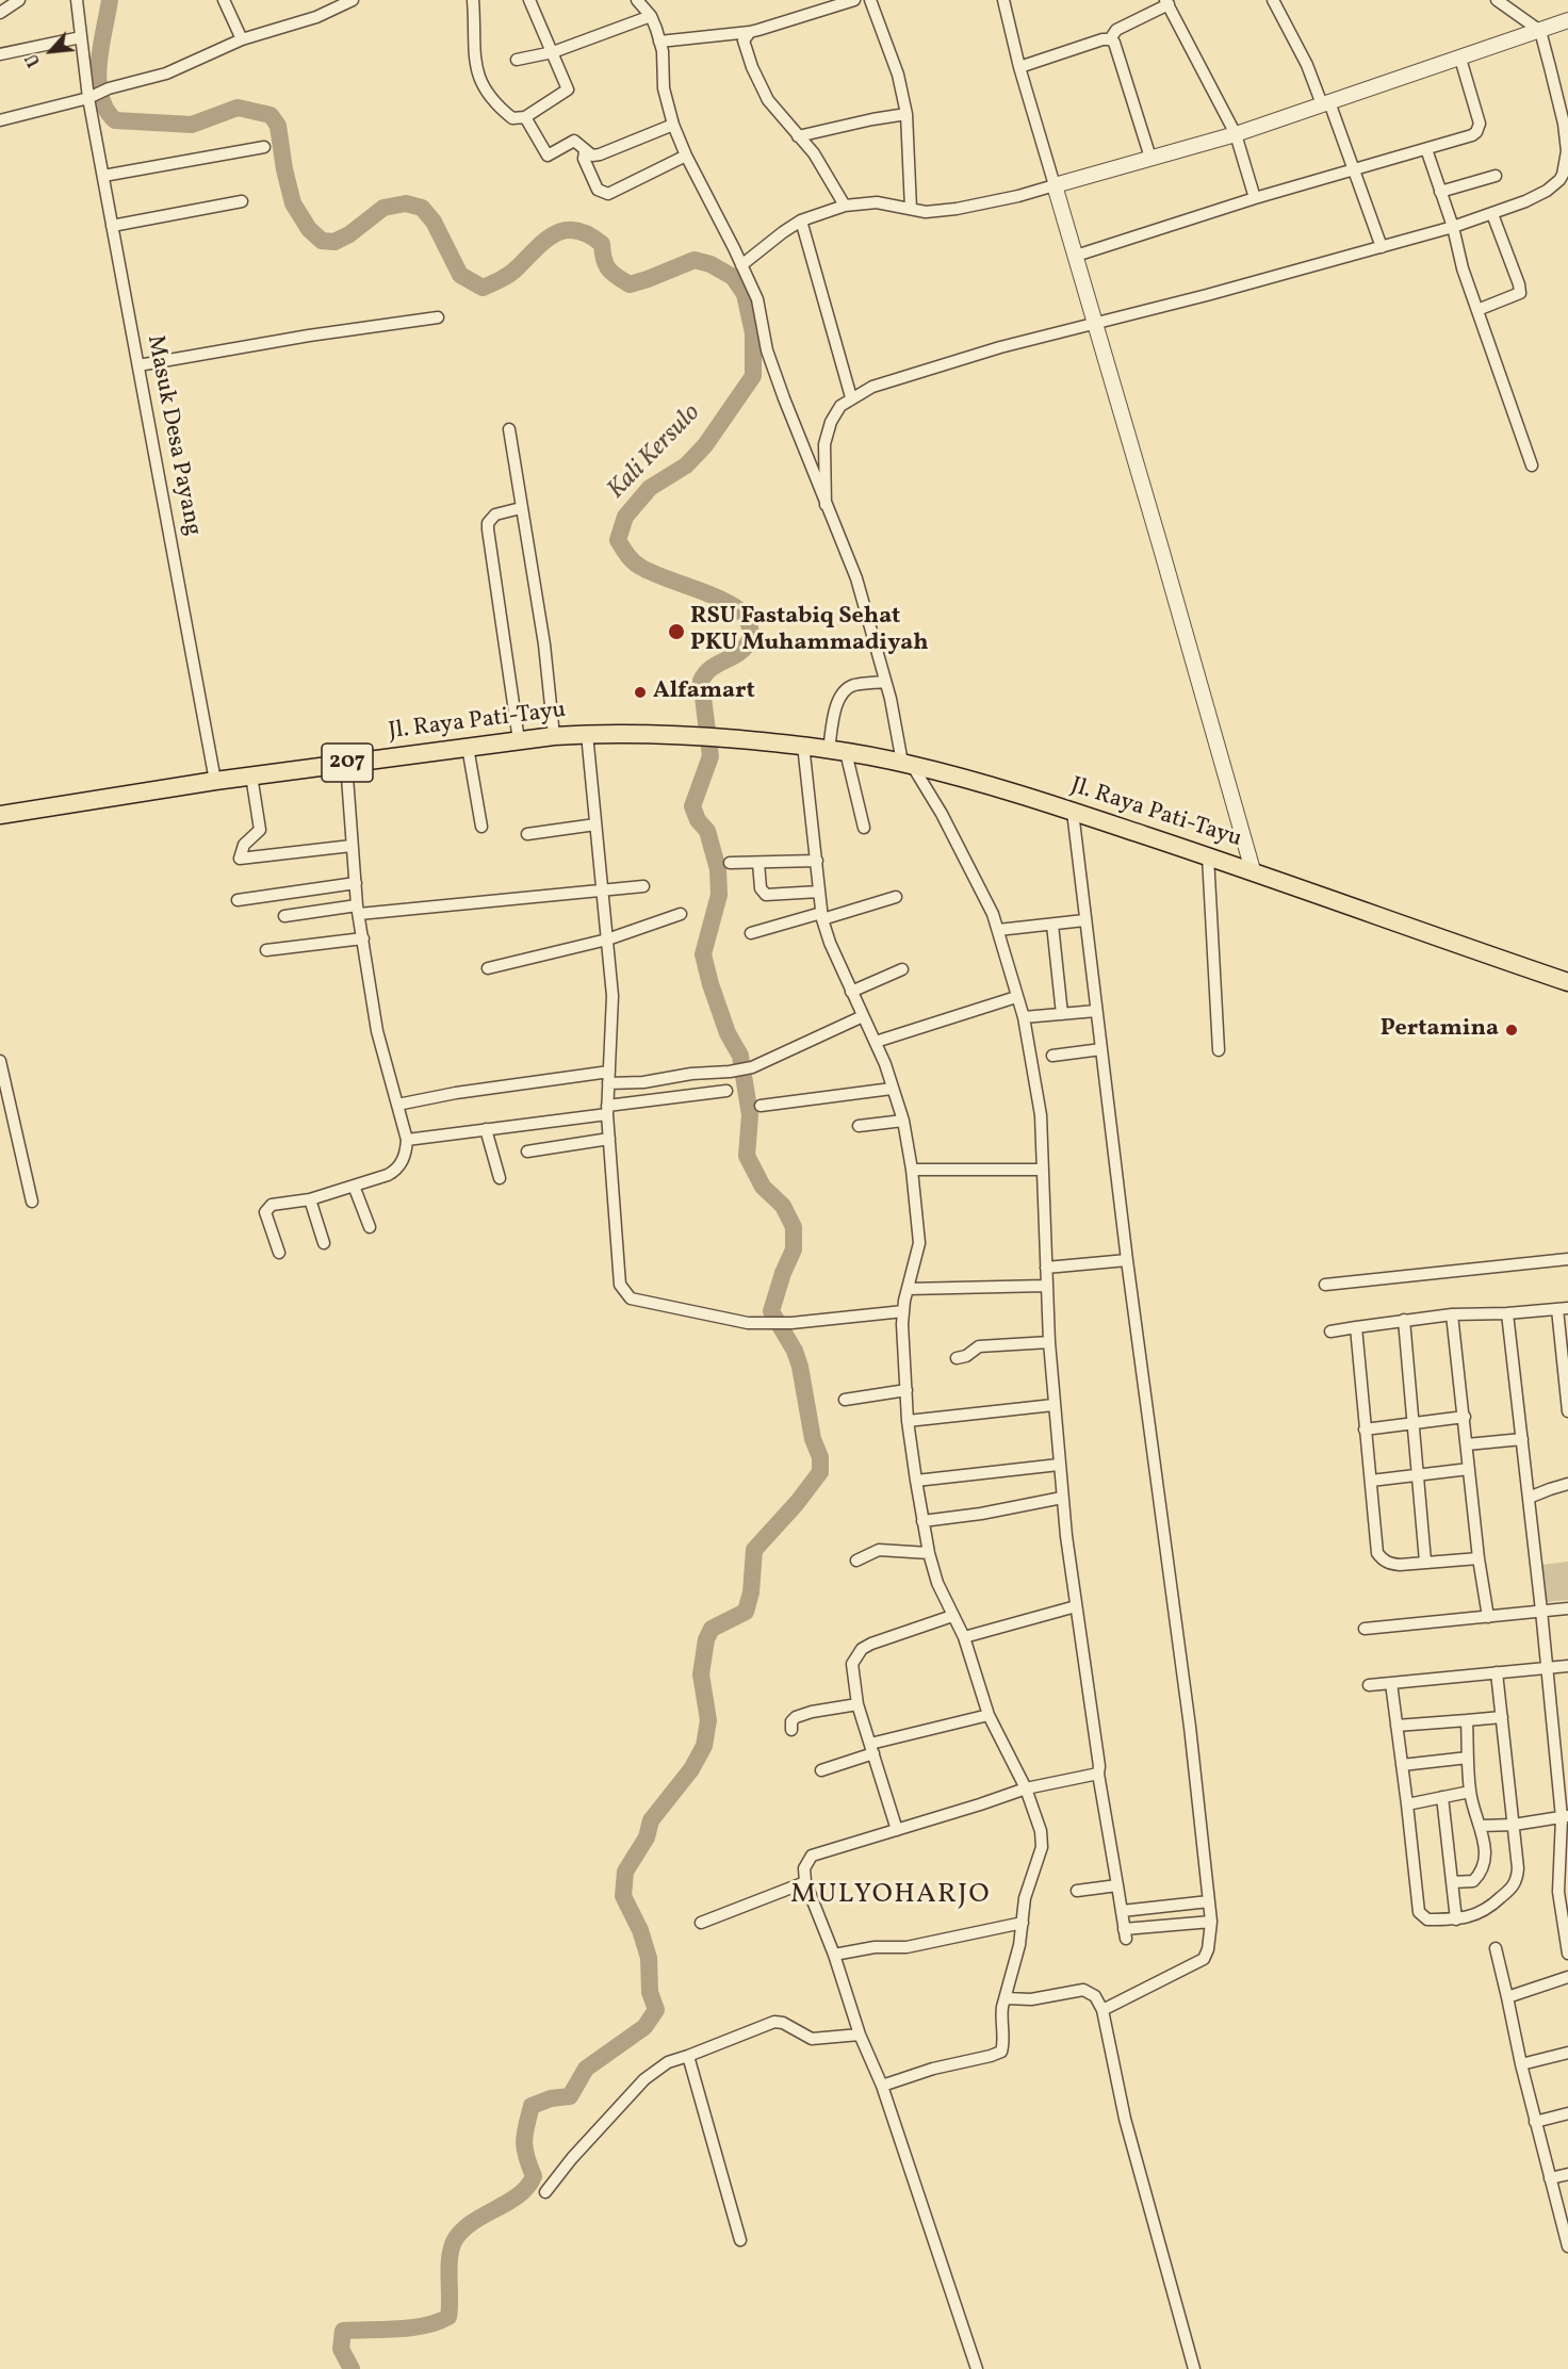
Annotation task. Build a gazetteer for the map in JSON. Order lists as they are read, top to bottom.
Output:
{
  "streets": {
    "main road": ["Jl. Raya Pati-Tayu", "207"],
    "street": ["Masuk Desa Payang"]
  },
  "crossings": [
    ["Masuk Desa Payang", "Jl. Raya Pati-Tayu"]
  ],
  "districts": ["MULYOHARJO"],
  "water": ["Kali Kersulo"],
  "places": ["RSU Fastabiq Sehat PKU Muhammadiyah", "Alfamart", "Pertamina"],
  "north": "bottom left"
}
